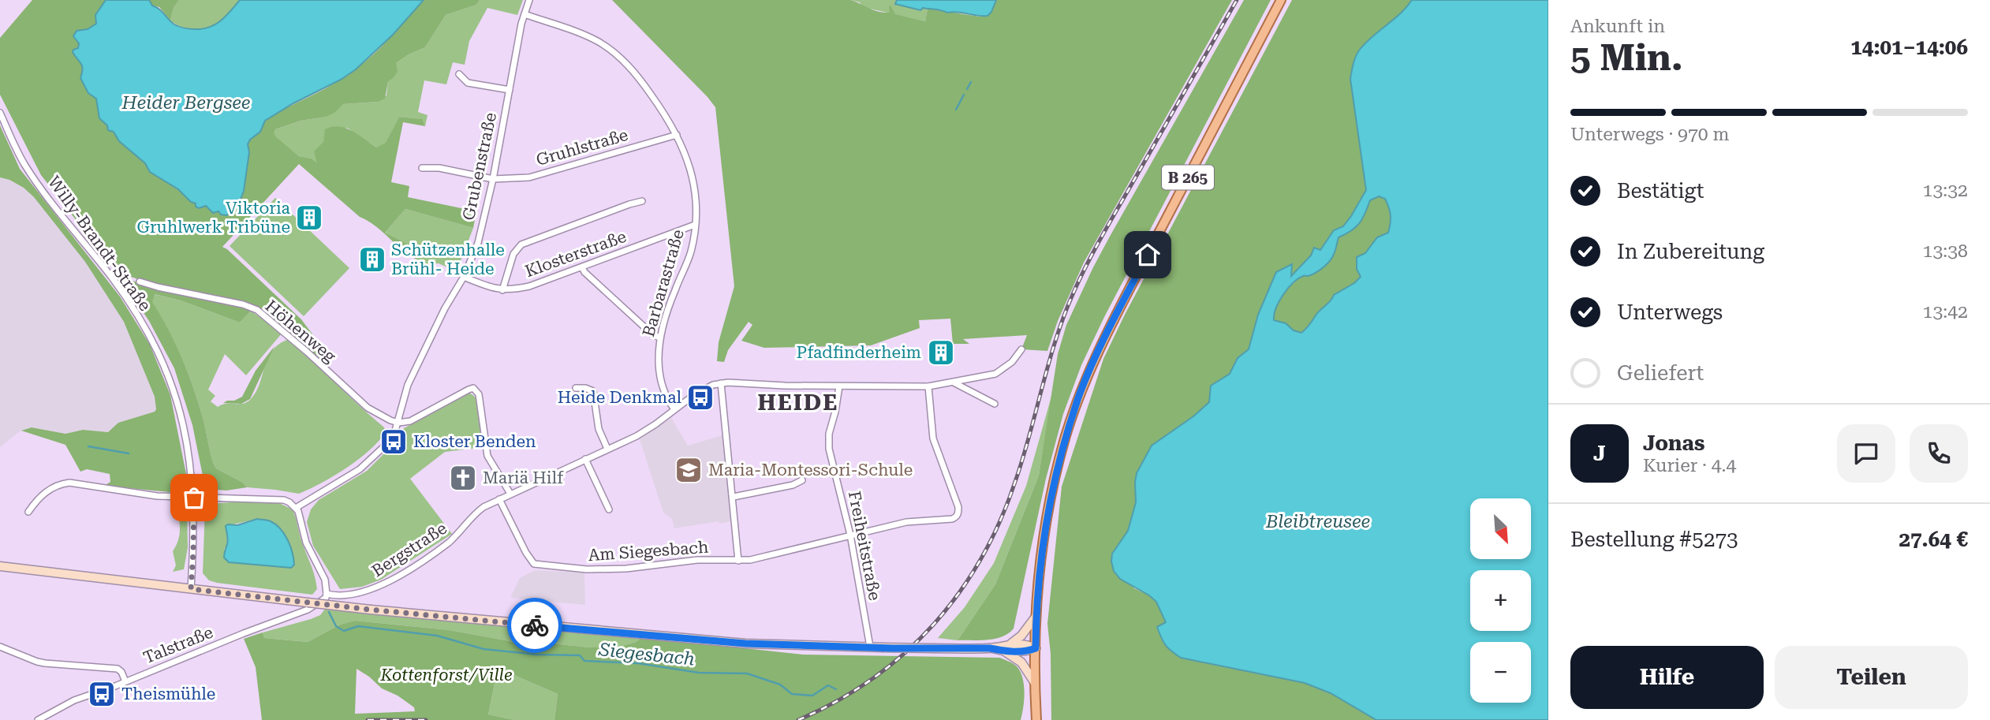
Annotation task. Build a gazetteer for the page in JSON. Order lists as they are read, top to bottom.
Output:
{
  "streets": {
    "main road": ["B 265"],
    "street": [
      "Gruhlstraße",
      "Grubenstraße",
      "Willy-Brandt-Straße",
      "Klosterstraße",
      "Barbarastraße",
      "Höhenweg",
      "Freiheitstraße",
      "Bergstraße",
      "Am Siegesbach",
      "Talstraße"
    ]
  },
  "crossings": [
    ["Gruhlstraße", "Grubenstraße"],
    ["Gruhlstraße", "Barbarastraße"],
    ["Grubenstraße", "Klosterstraße"],
    ["Grubenstraße", "Barbarastraße"],
    ["Grubenstraße", "Höhenweg"],
    ["Klosterstraße", "Barbarastraße"],
    ["Barbarastraße", "Bergstraße"],
    ["Freiheitstraße", "Am Siegesbach"],
    ["Bergstraße", "Am Siegesbach"],
    ["Bergstraße", "Talstraße"]
  ],
  "districts": ["HEIDE"],
  "water": ["Heider Bergsee", "Bleibtreusee", "Siegesbach"],
  "parks": ["Kottenforst/Ville"],
  "places": {
    "building": ["Viktoria Gruhlwerk Tribüne", "Schützenhalle Brühl- Heide", "Pfadfinderheim"],
    "bus stop": ["Heide Denkmal", "Kloster Benden", "Theismühle"],
    "school or university": ["Maria-Montessori-Schule"],
    "church": ["Mariä Hilf"]
  },
  "north": "bottom right",
  "page": {
    "heading": ["5 Min.", "Ankunft in", "14:01–14:06"],
    "panel": [
      "Jonas",
      "Kurier · 4.4",
      "Bestellung #5273",
      "27.64 €"
    ],
    "bar": "Unterwegs · 970 m",
    "list": [
      ["Bestätigt", "13:32"],
      ["In Zubereitung", "13:38"],
      ["Unterwegs", "13:42"],
      "Geliefert"
    ],
    "round": "J",
    "map_buttons": ["+", "−"],
    "buttons": ["Hilfe", "Teilen"]
  }
}
